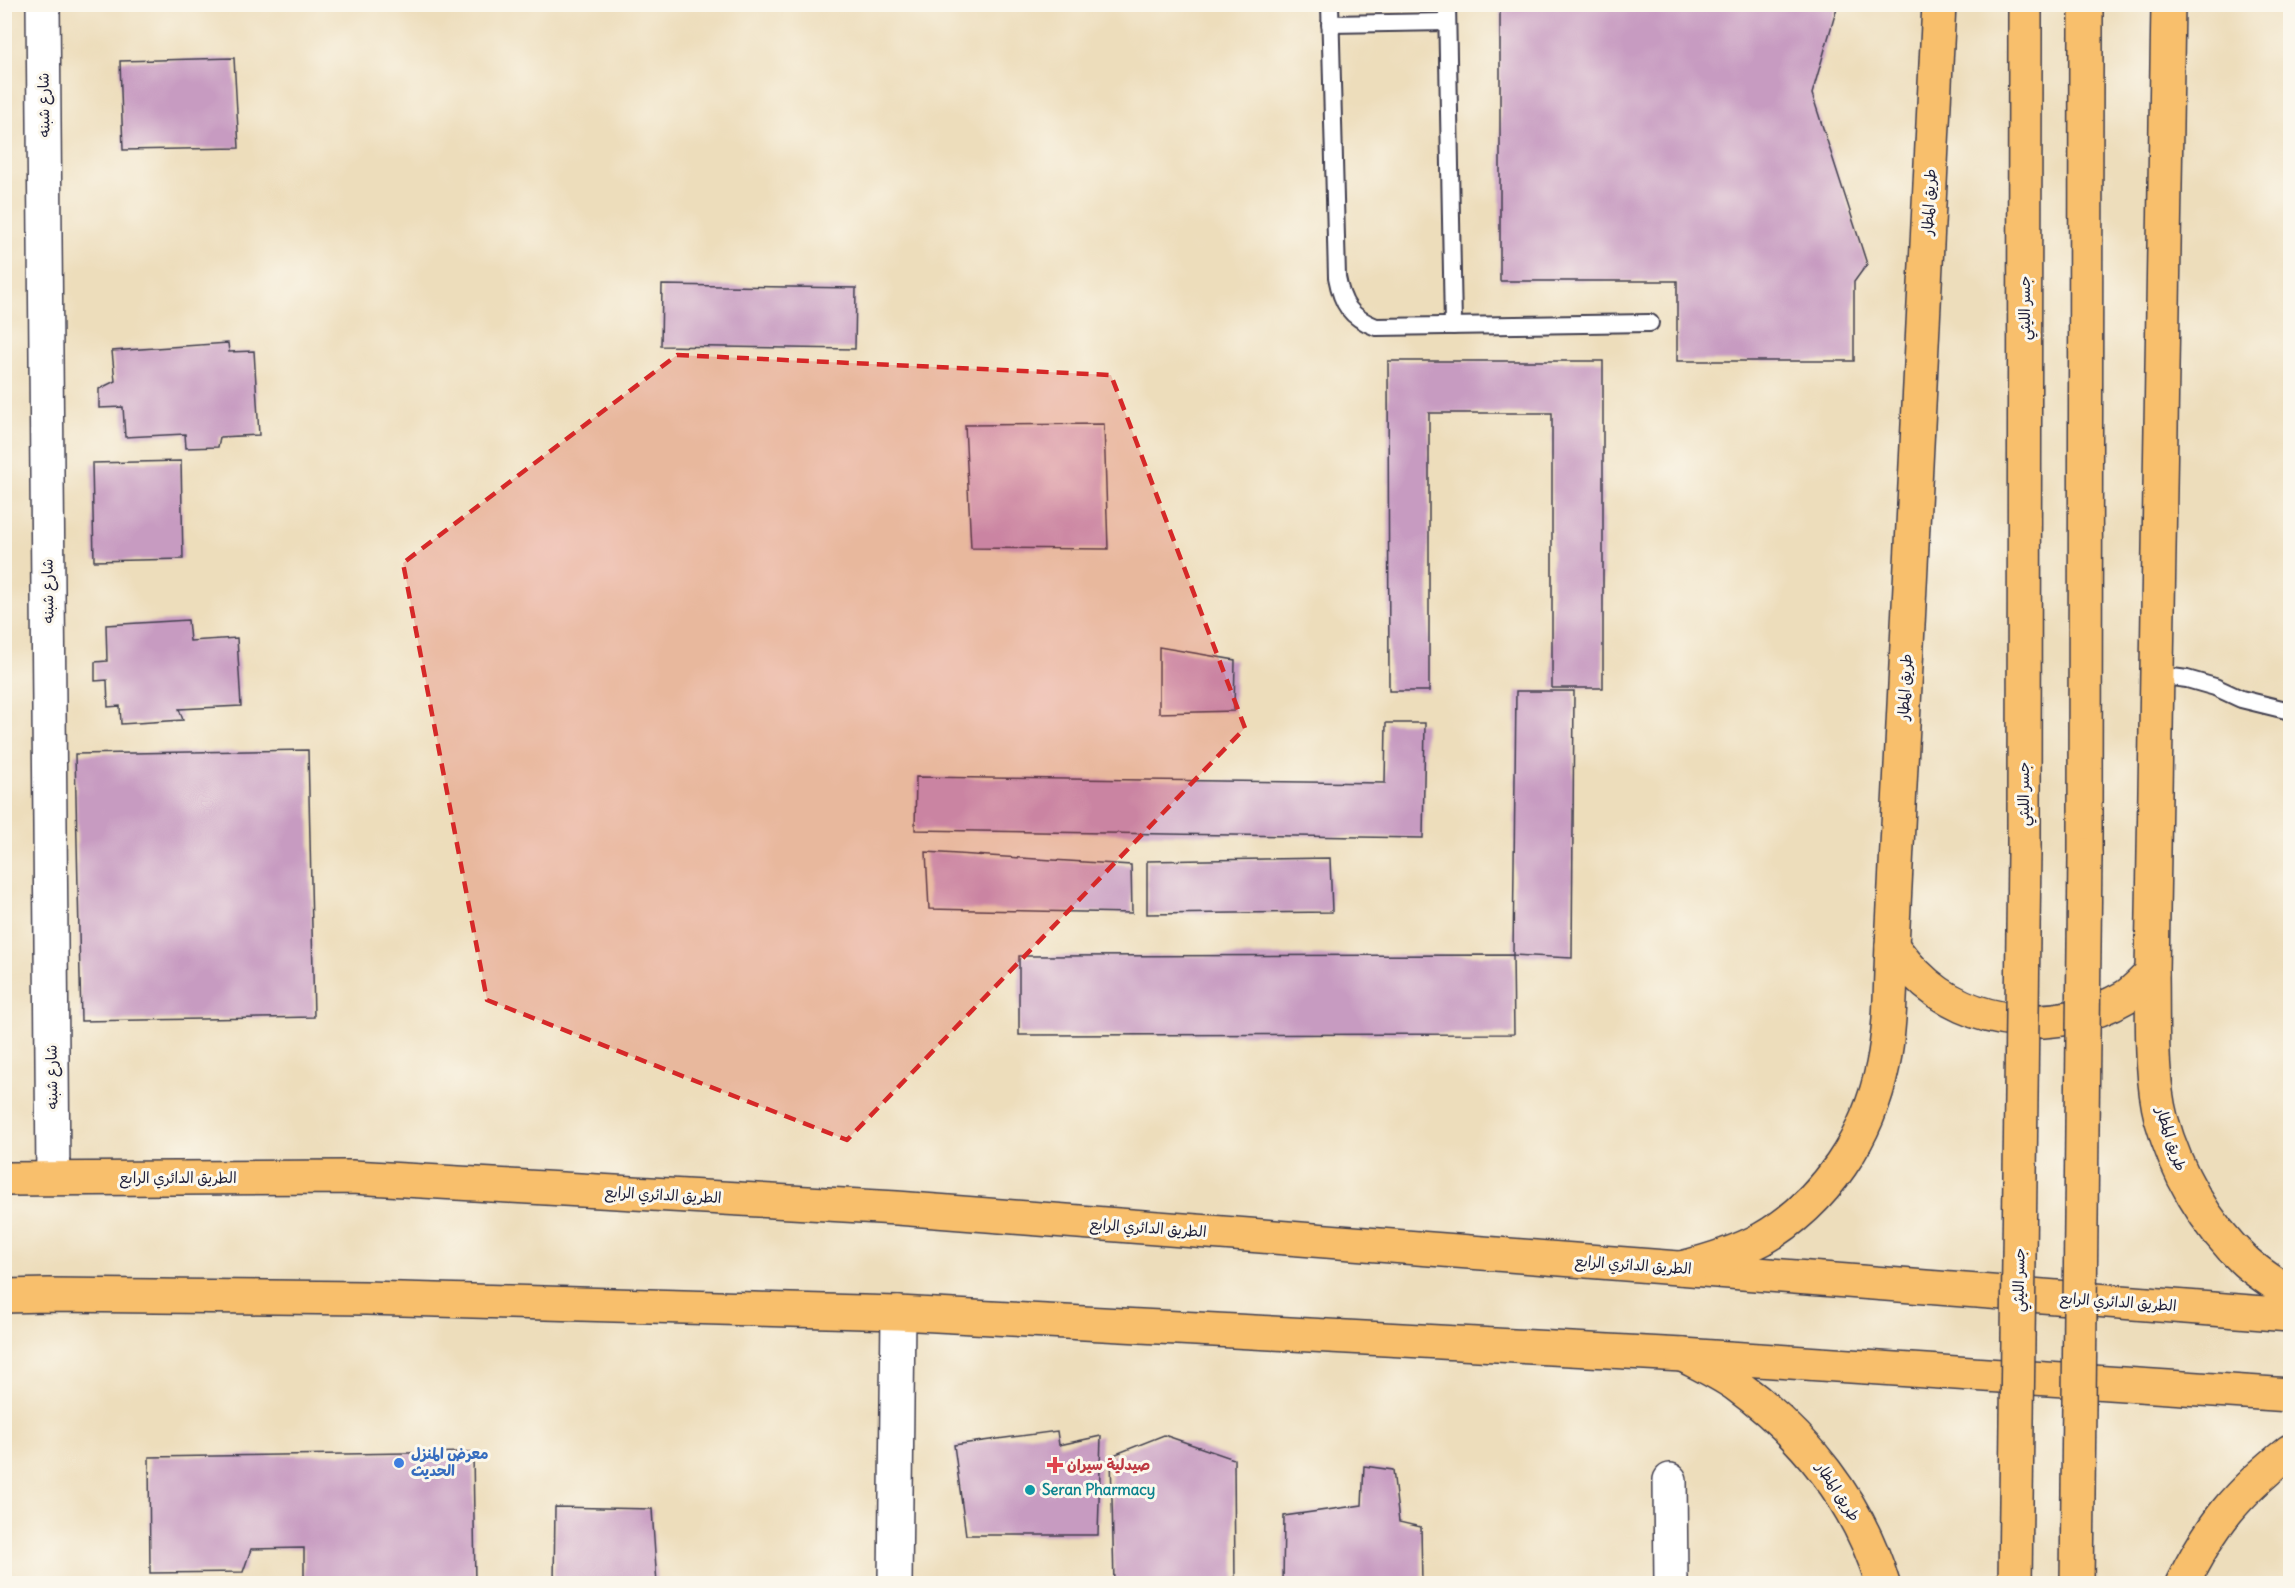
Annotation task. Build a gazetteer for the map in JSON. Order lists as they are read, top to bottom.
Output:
{
  "streets": {
    "main road": ["طريق المطار", "جسر الليثي", "الطريق الدائري الرابع"],
    "street": ["شارع شبنه"]
  },
  "crossings": [
    ["شارع شبنه", "الطريق الدائري الرابع"],
    ["طريق المطار", "الطريق الدائري الرابع"]
  ],
  "places": {
    "other": ["معرض المنزل الحديث", "Seran Pharmacy"],
    "health": ["صيدلية سيران"]
  }
}
